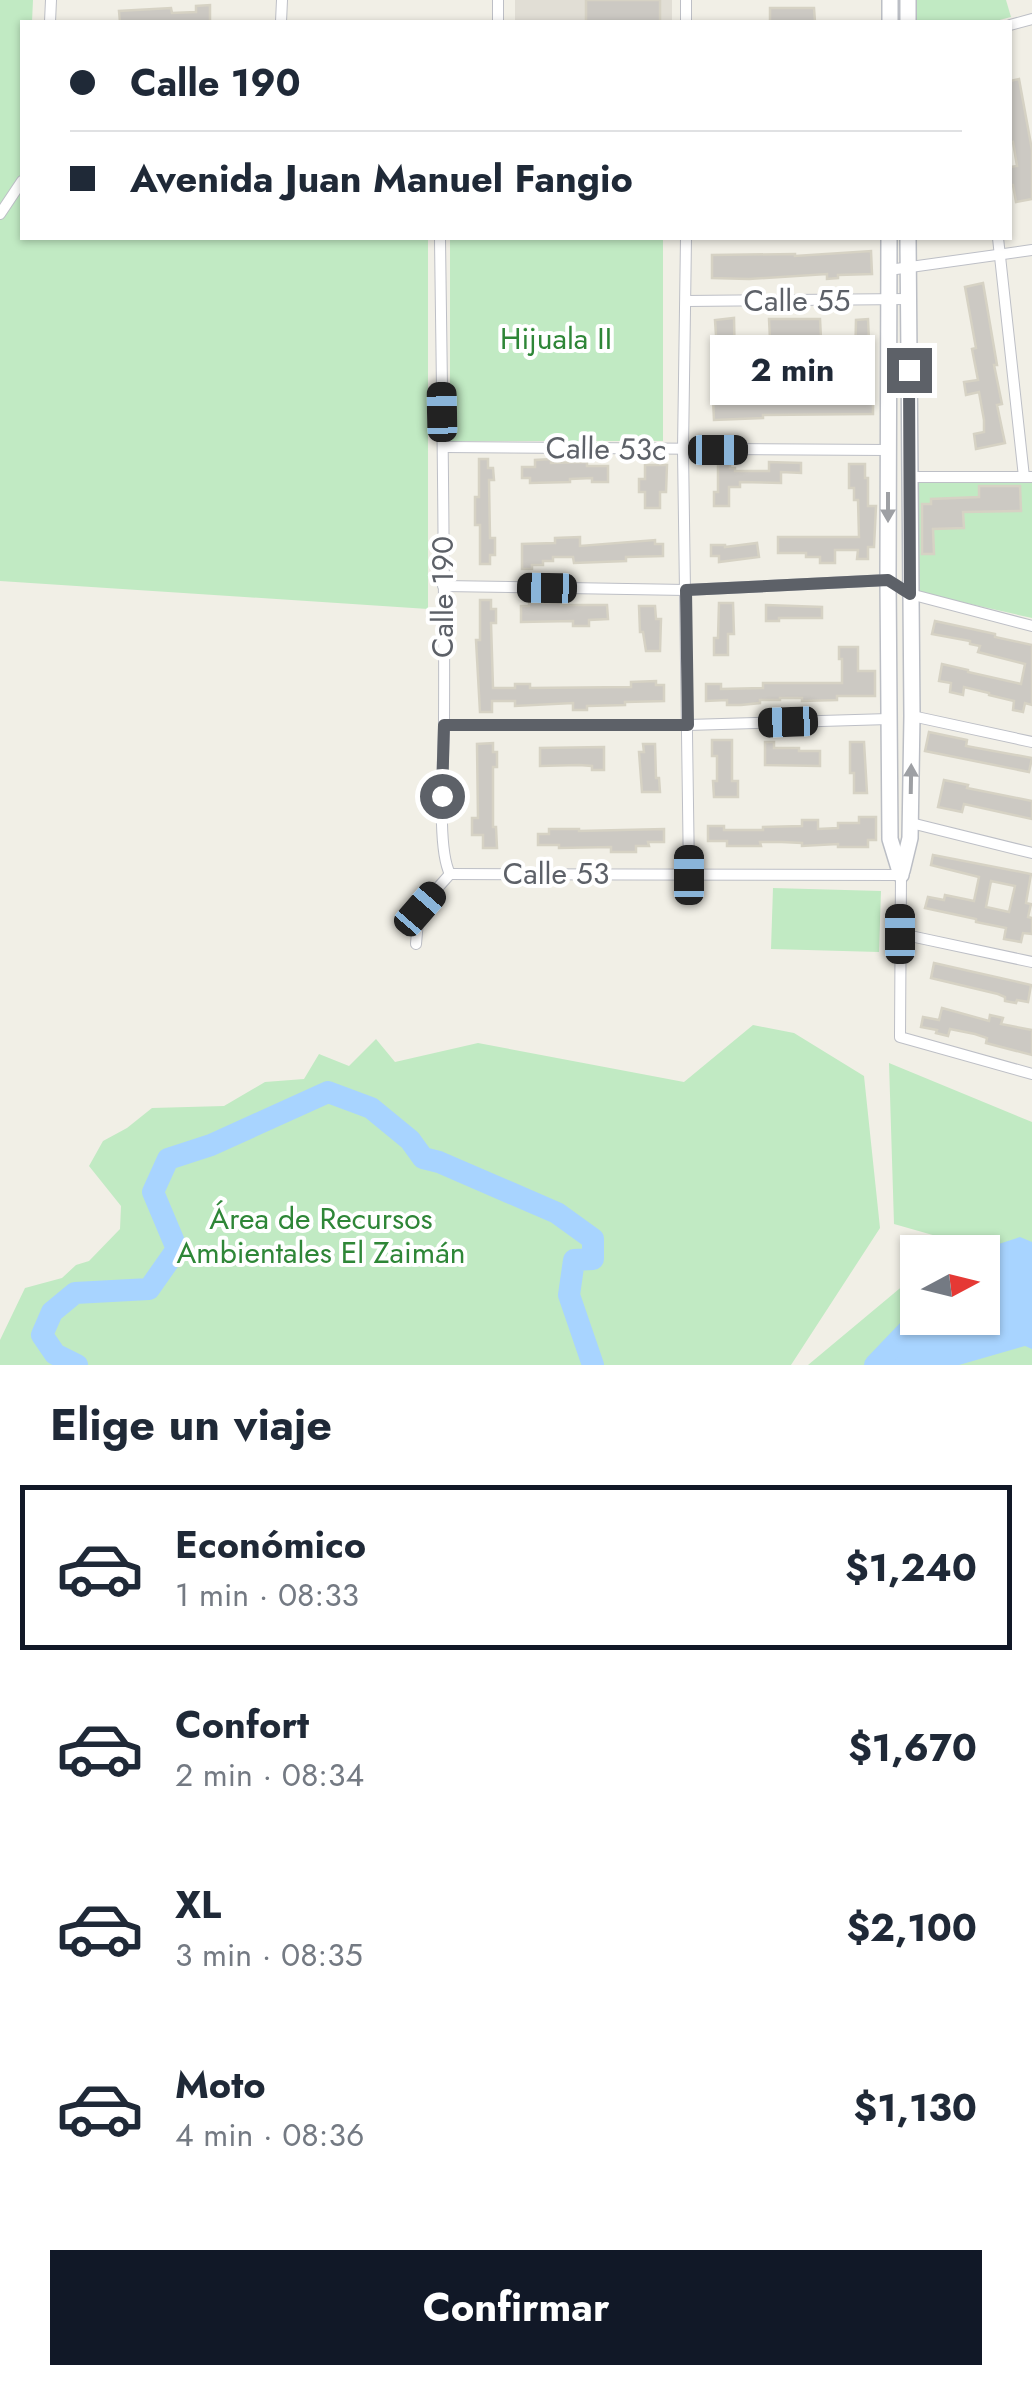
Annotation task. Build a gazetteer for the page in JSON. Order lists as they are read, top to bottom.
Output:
{
  "streets": {
    "street": [
      "Calle 55",
      "Calle 53c",
      "Calle 190",
      "Calle 53"
    ]
  },
  "crossings": [
    ["Calle 53c", "Calle 190"],
    ["Calle 190", "Calle 53"]
  ],
  "parks": ["Hijuala II", "Área de Recursos Ambientales El Zaimán"],
  "north": "right",
  "page": {
    "banner": ["Calle 190", "Avenida Juan Manuel Fangio"],
    "bubble": "2 min",
    "heading": "Elige un viaje",
    "list": [
      {
        "name": "Económico",
        "note": "1 min · 08:33",
        "value": "$1,240"
      },
      {
        "name": "Confort",
        "note": "2 min · 08:34",
        "value": "$1,670"
      },
      {
        "name": "XL",
        "note": "3 min · 08:35",
        "value": "$2,100"
      },
      {
        "name": "Moto",
        "note": "4 min · 08:36",
        "value": "$1,130"
      }
    ],
    "buttons": "Confirmar"
  }
}
